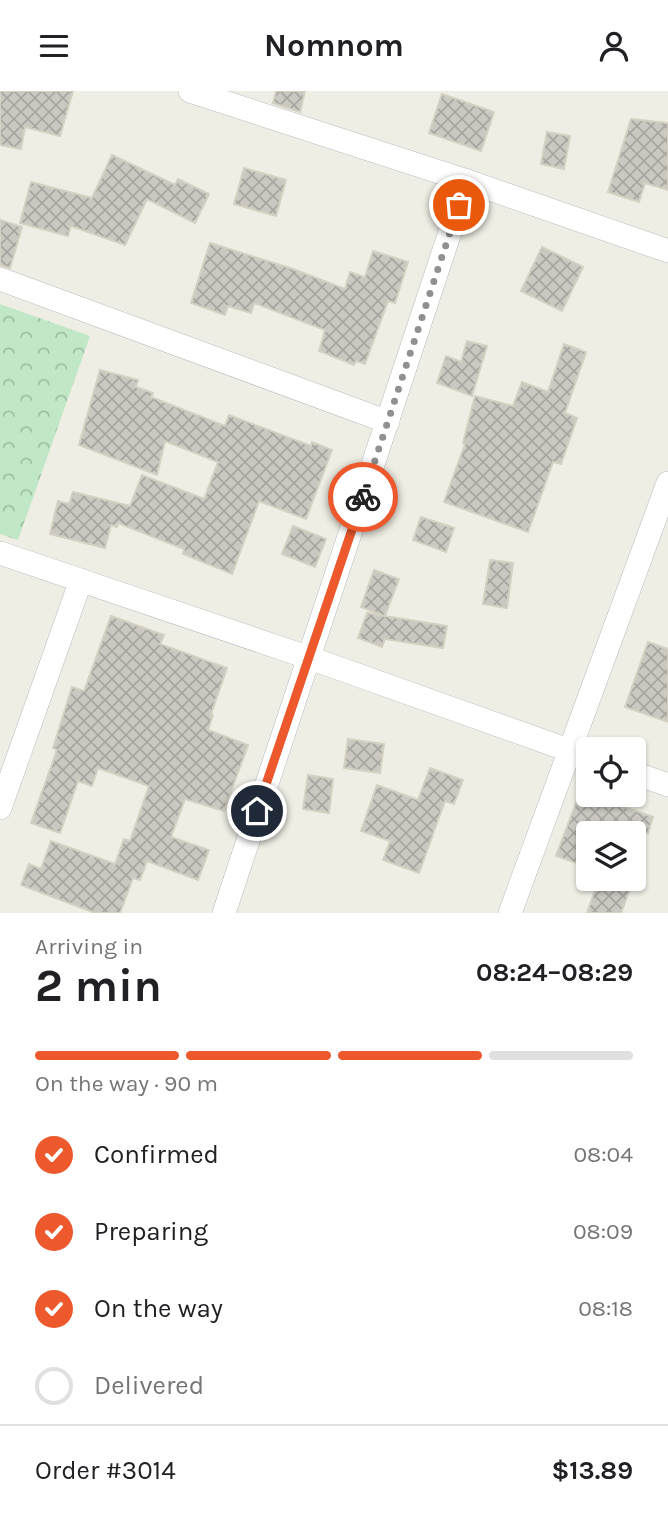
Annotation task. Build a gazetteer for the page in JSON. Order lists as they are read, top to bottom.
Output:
{
  "page": {
    "header": "Nomnom",
    "heading": ["2 min", "Arriving in", "08:24–08:29"],
    "panel": ["Order #3014", "$13.89"],
    "bar": "On the way · 90 m",
    "list": [
      ["Confirmed", "08:04"],
      ["Preparing", "08:09"],
      ["On the way", "08:18"],
      "Delivered"
    ]
  }
}
